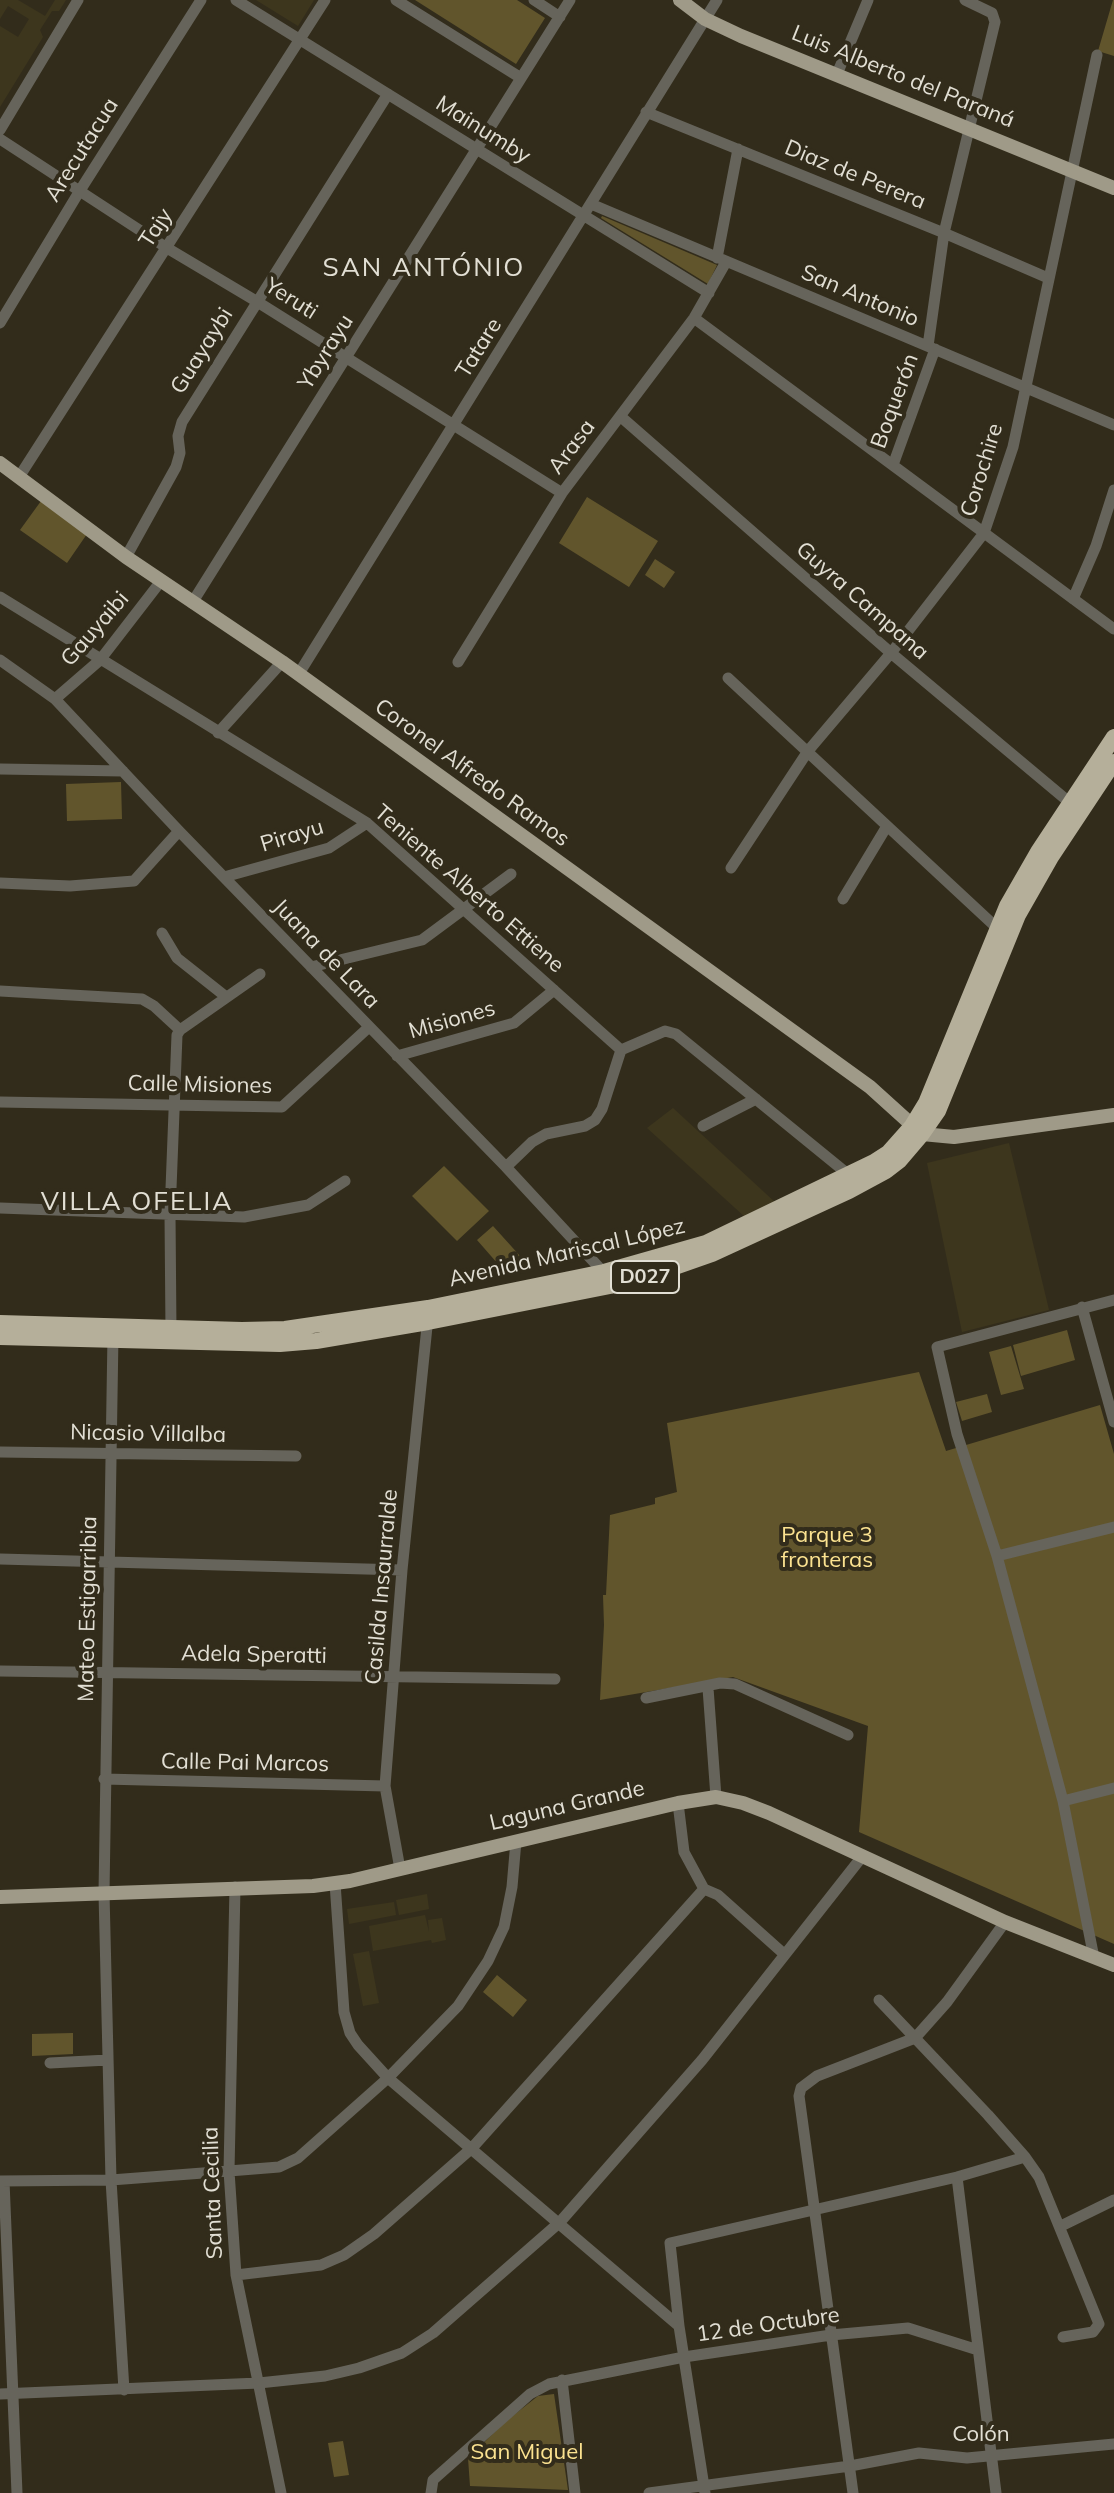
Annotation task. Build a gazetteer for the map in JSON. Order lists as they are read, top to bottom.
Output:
{
  "streets": {
    "highway": ["Avenida Mariscal López", "D027"],
    "main road": ["Luis Alberto del Paraná", "Coronel Alfredo Ramos", "Laguna Grande"],
    "street": [
      "Mainumby",
      "Arecutacua",
      "Diaz de Perera",
      "Tajy",
      "San Antonio",
      "Yeruti",
      "Tatare",
      "Guayaybi",
      "Ybyrayu",
      "Boquerón",
      "Arasa",
      "Corochire",
      "Guyra Campana",
      "Gauyaibi",
      "Pirayu",
      "Teniente Alberto Ettiene",
      "Juana de Lara",
      "Misiones",
      "Calle Misiones",
      "Nicasio Villalba",
      "Casilda Insaurralde",
      "Mateo Estigarribia",
      "Adela Speratti",
      "Calle Pai Marcos",
      "Santa Cecilia",
      "12 de Octubre",
      "Colón"
    ]
  },
  "crossings": [
    ["Luis Alberto del Paraná", "Tatare"],
    ["Luis Alberto del Paraná", "Boquerón"],
    ["Luis Alberto del Paraná", "Corochire"],
    ["Mainumby", "Tajy"],
    ["Mainumby", "Tatare"],
    ["Mainumby", "Guayaybi"],
    ["Mainumby", "Ybyrayu"],
    ["Mainumby", "Arasa"],
    ["Arecutacua", "Yeruti"],
    ["Diaz de Perera", "Tatare"],
    ["Diaz de Perera", "Boquerón"],
    ["Diaz de Perera", "Arasa"],
    ["Diaz de Perera", "Corochire"],
    ["Tajy", "Yeruti"],
    ["Tajy", "Coronel Alfredo Ramos"],
    ["San Antonio", "Tatare"],
    ["San Antonio", "Boquerón"],
    ["San Antonio", "Arasa"],
    ["San Antonio", "Corochire"],
    ["Yeruti", "Tatare"],
    ["Yeruti", "Guayaybi"],
    ["Yeruti", "Ybyrayu"],
    ["Yeruti", "Arasa"],
    ["Tatare", "Coronel Alfredo Ramos"],
    ["Guayaybi", "Coronel Alfredo Ramos"],
    ["Ybyrayu", "Coronel Alfredo Ramos"],
    ["Arasa", "Guyra Campana"],
    ["Corochire", "Guyra Campana"],
    ["Guyra Campana", "Avenida Mariscal López"],
    ["Gauyaibi", "Coronel Alfredo Ramos"],
    ["Gauyaibi", "Teniente Alberto Ettiene"],
    ["Gauyaibi", "Juana de Lara"],
    ["Coronel Alfredo Ramos", "Avenida Mariscal López"],
    ["Pirayu", "Teniente Alberto Ettiene"],
    ["Pirayu", "Juana de Lara"],
    ["Teniente Alberto Ettiene", "Misiones"],
    ["Juana de Lara", "Misiones"],
    ["Juana de Lara", "Calle Misiones"],
    ["Juana de Lara", "Avenida Mariscal López"],
    ["Avenida Mariscal López", "Casilda Insaurralde"],
    ["Avenida Mariscal López", "Mateo Estigarribia"],
    ["Nicasio Villalba", "Mateo Estigarribia"],
    ["Casilda Insaurralde", "Adela Speratti"],
    ["Casilda Insaurralde", "Calle Pai Marcos"],
    ["Casilda Insaurralde", "Laguna Grande"],
    ["Mateo Estigarribia", "Adela Speratti"],
    ["Mateo Estigarribia", "Calle Pai Marcos"],
    ["Mateo Estigarribia", "Laguna Grande"],
    ["Laguna Grande", "Santa Cecilia"]
  ],
  "districts": ["SAN ANTÓNIO", "VILLA OFELIA"],
  "parks": ["Parque 3 fronteras", "San Miguel"]
}
